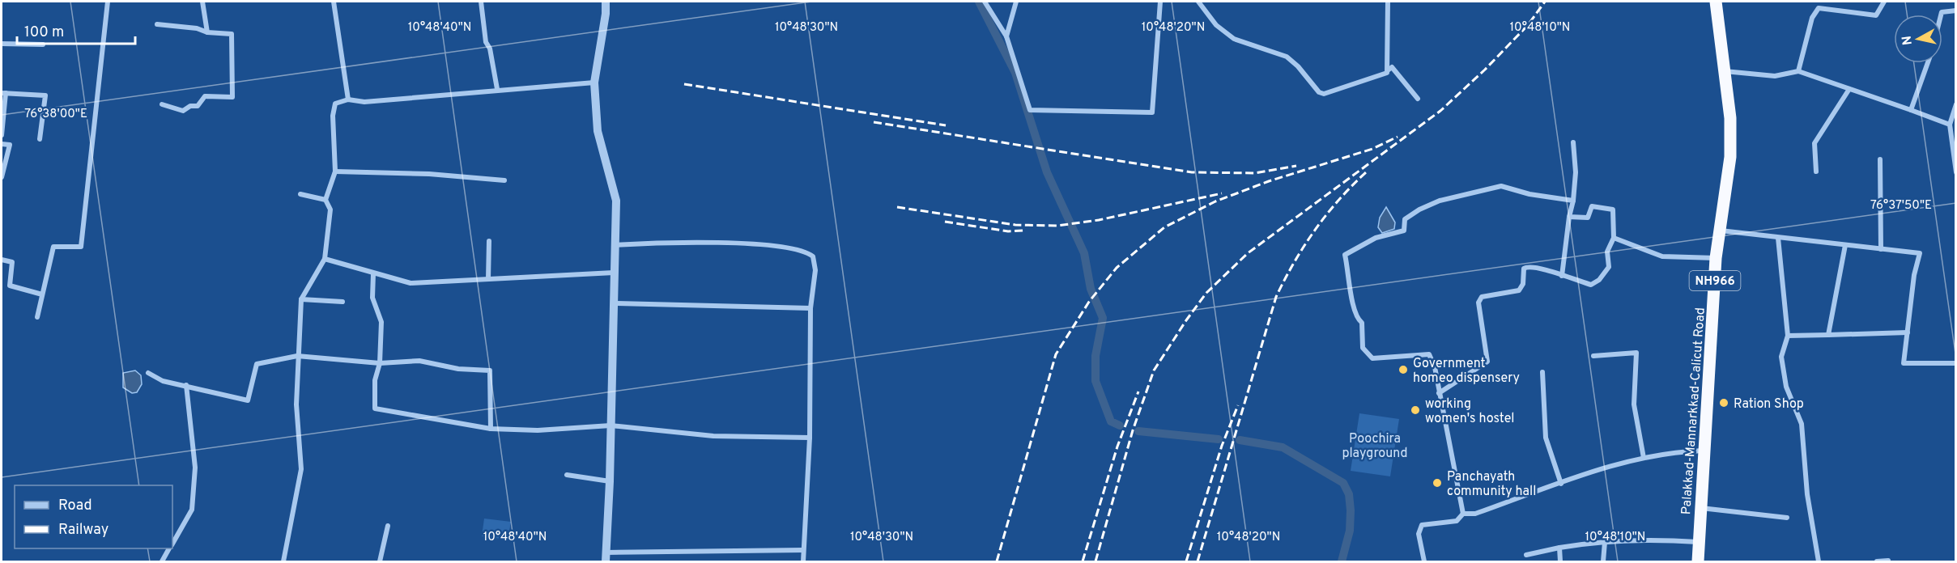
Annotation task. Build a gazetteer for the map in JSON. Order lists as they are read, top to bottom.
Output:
{
  "streets": {
    "highway": ["NH966", "Palakkad-Mannarkkad-Calicut Road"]
  },
  "parks": ["Poochira playground"],
  "places": [
    "Government homeo dispensery",
    "Ration Shop",
    "working women's hostel",
    "Panchayath community hall"
  ],
  "legend": ["Road", "Railway"],
  "scale_bar": "100 m",
  "north": "left",
  "coordinates": [
    "10°48'40\"N",
    "10°48'30\"N",
    "10°48'20\"N",
    "10°48'10\"N",
    "76°38'00\"E",
    "76°37'50\"E"
  ]
}
